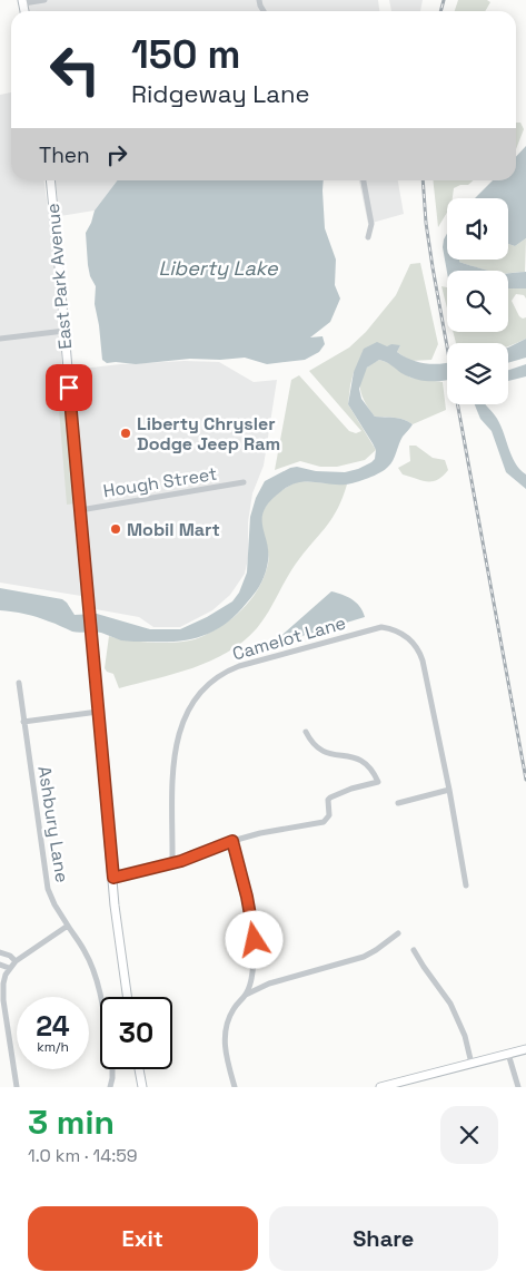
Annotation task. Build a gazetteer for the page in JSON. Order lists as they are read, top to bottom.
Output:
{
  "streets": {
    "main road": ["East Park Avenue"],
    "street": ["Hough Street", "Camelot Lane", "Ashbury Lane"]
  },
  "crossings": [
    ["East Park Avenue", "Hough Street"]
  ],
  "water": ["Liberty Lake"],
  "places": ["Liberty Chrysler Dodge Jeep Ram", "Mobil Mart"],
  "page": {
    "turn": ["150 m", "Ridgeway Lane"],
    "then": "Then",
    "speed": "24 km/h",
    "limit": "30",
    "heading": ["3 min", "1.0 km · 14:59"],
    "buttons": ["Exit", "Share"]
  }
}
